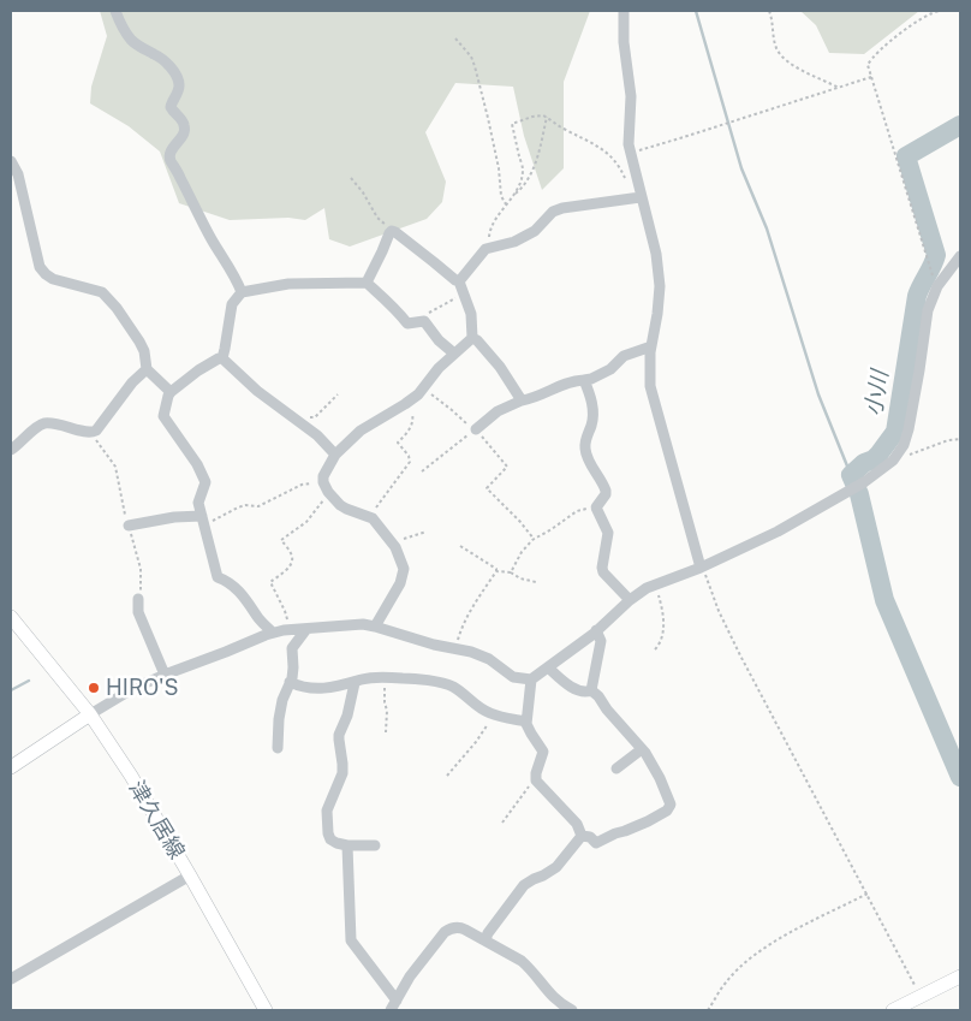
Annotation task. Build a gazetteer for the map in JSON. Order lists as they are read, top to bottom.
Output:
{
  "streets": {
    "main road": ["津久居線"]
  },
  "water": ["小川"],
  "places": ["HIRO'S"]
}
